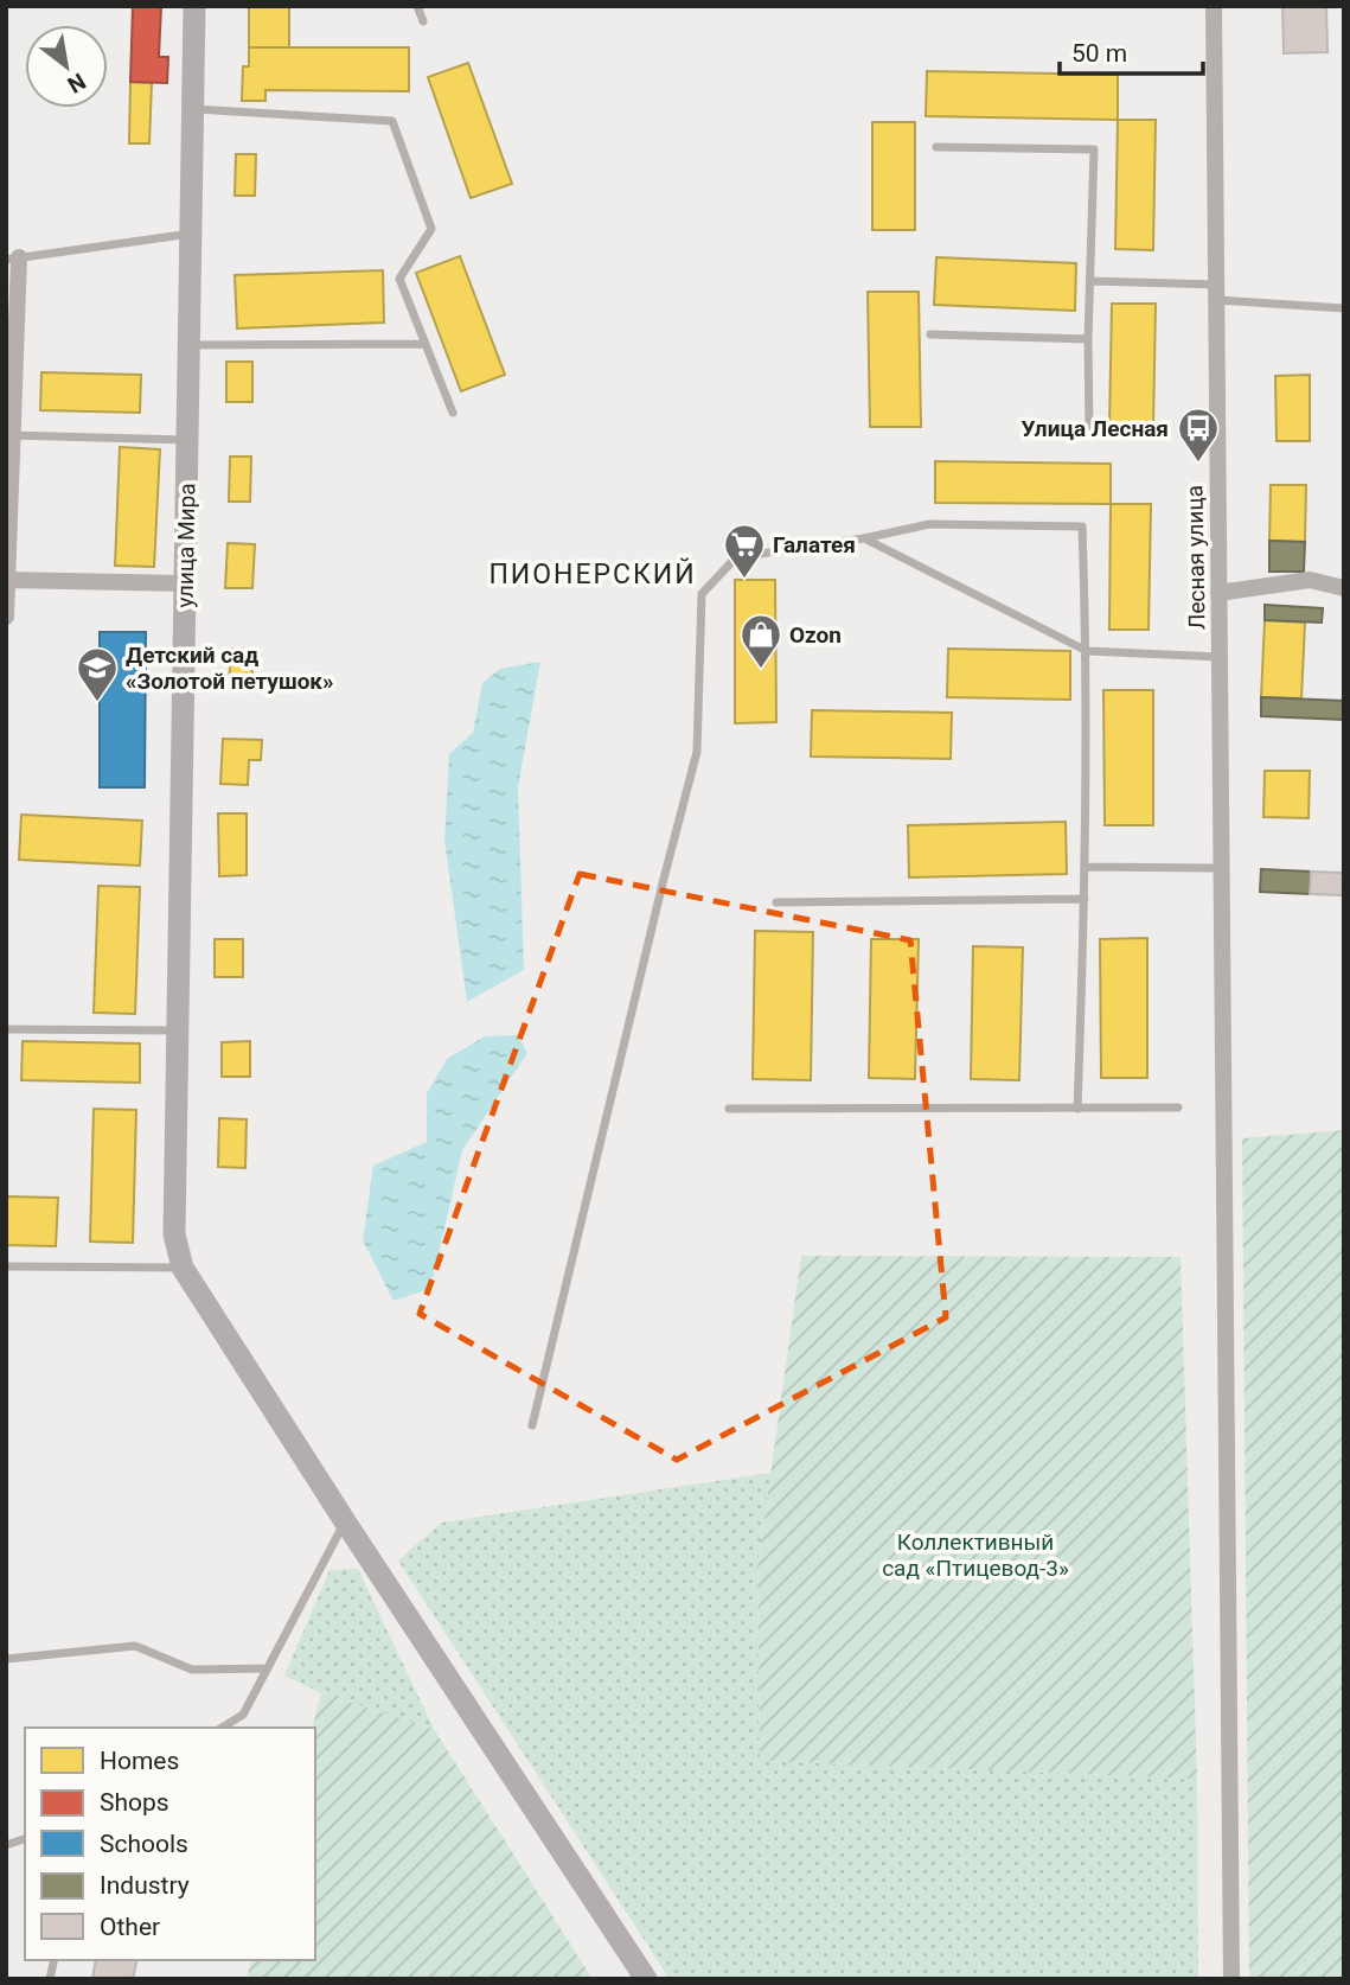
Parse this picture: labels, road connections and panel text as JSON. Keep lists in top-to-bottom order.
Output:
{
  "streets": {
    "street": ["улица Мира", "Лесная улица"]
  },
  "districts": ["ПИОНЕРСКИЙ"],
  "parks": ["Коллективный сад «Птицевод-3»"],
  "places": {
    "bus stop": ["Улица Лесная"],
    "supermarket": ["Галатея"],
    "shop": ["Ozon"],
    "school or university": ["Детский сад «Золотой петушок»"]
  },
  "legend": [
    "Homes",
    "Shops",
    "Schools",
    "Industry",
    "Other"
  ],
  "scale_bar": "50 m",
  "north": "bottom right"
}
